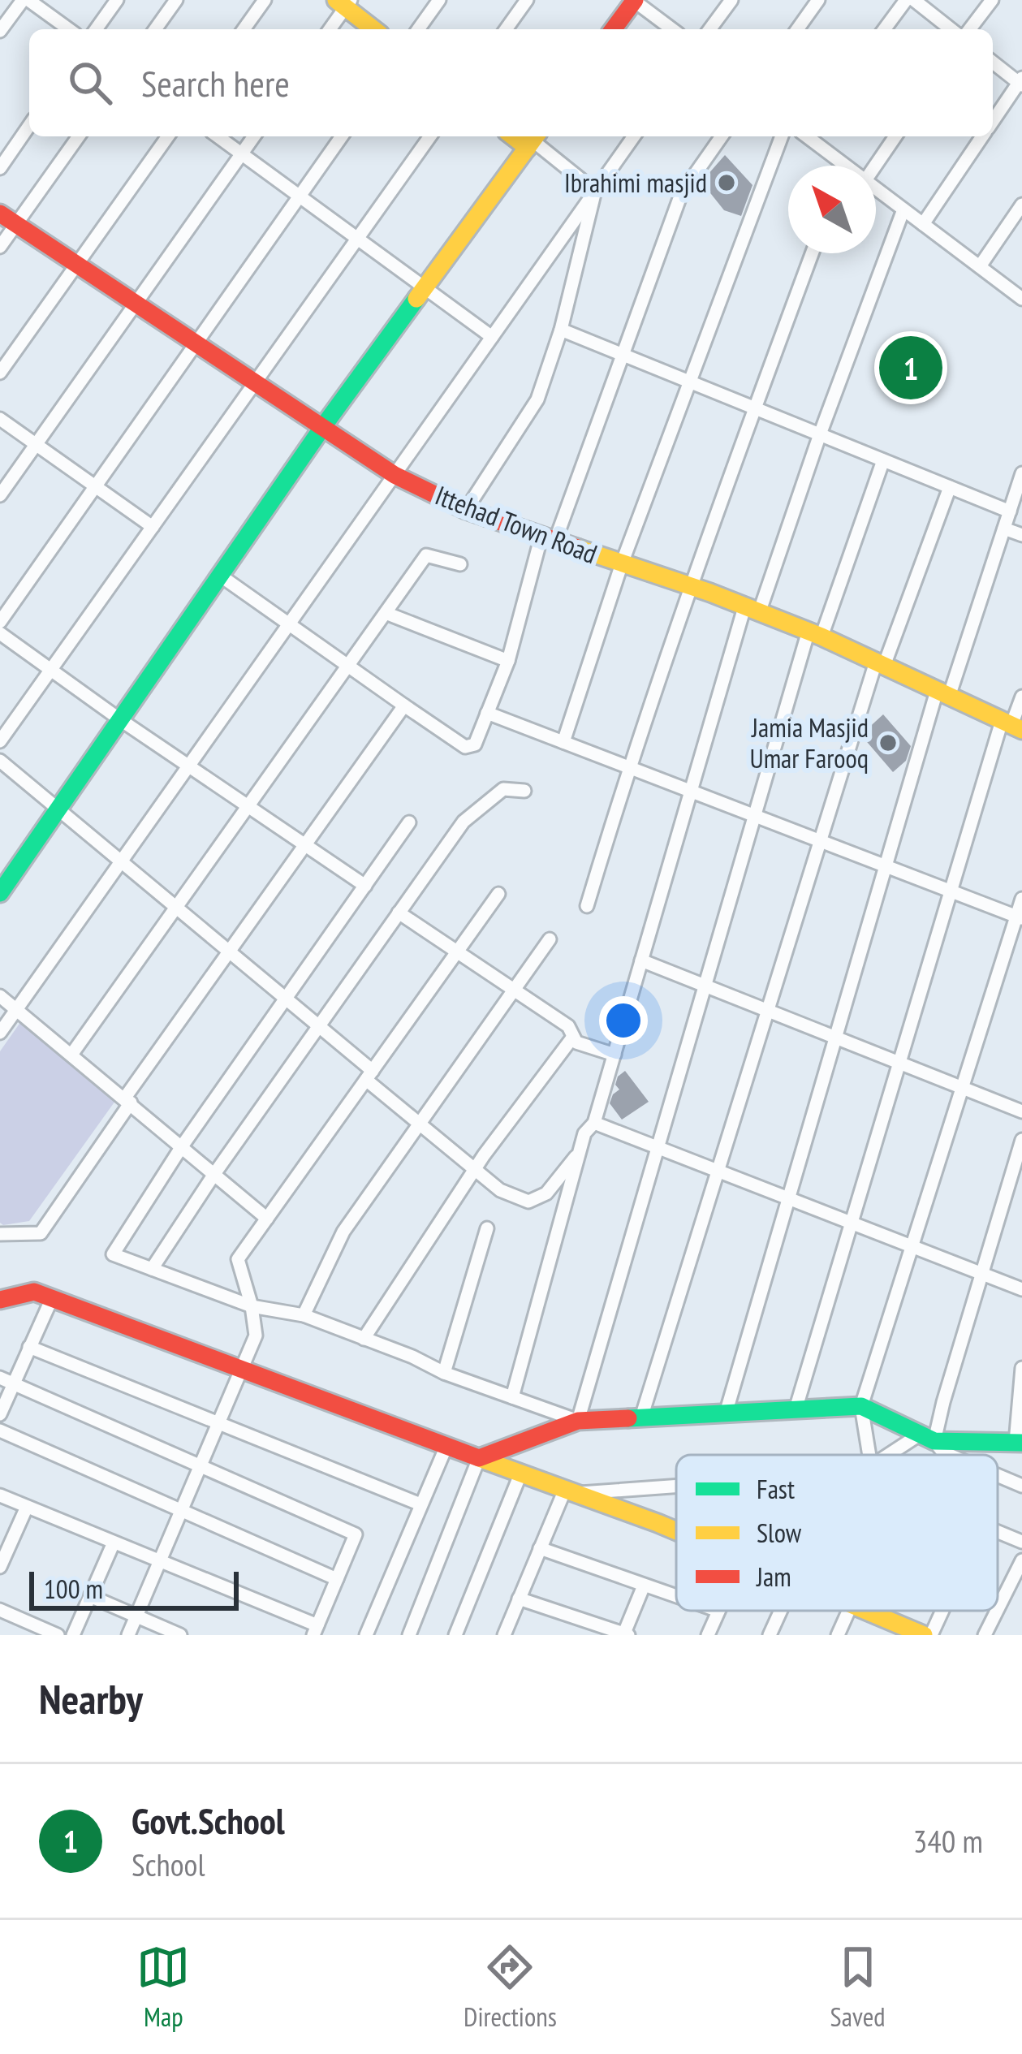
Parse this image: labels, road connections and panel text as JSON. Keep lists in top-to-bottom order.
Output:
{
  "streets": {
    "street": ["Ittehad Town Road"]
  },
  "places": ["Ibrahimi masjid", "Jamia Masjid Umar Farooq"],
  "legend": ["Fast", "Slow", "Jam"],
  "scale_bar": "100 m",
  "north": "top left",
  "page": {
    "search": "Search here",
    "pins": "1",
    "scale": "100 m",
    "heading": "Nearby",
    "list": [
      {
        "mark": "1",
        "name": "Govt.School",
        "note": "School",
        "value": "340 m"
      }
    ],
    "nav": ["Map", "Directions", "Saved"]
  }
}
